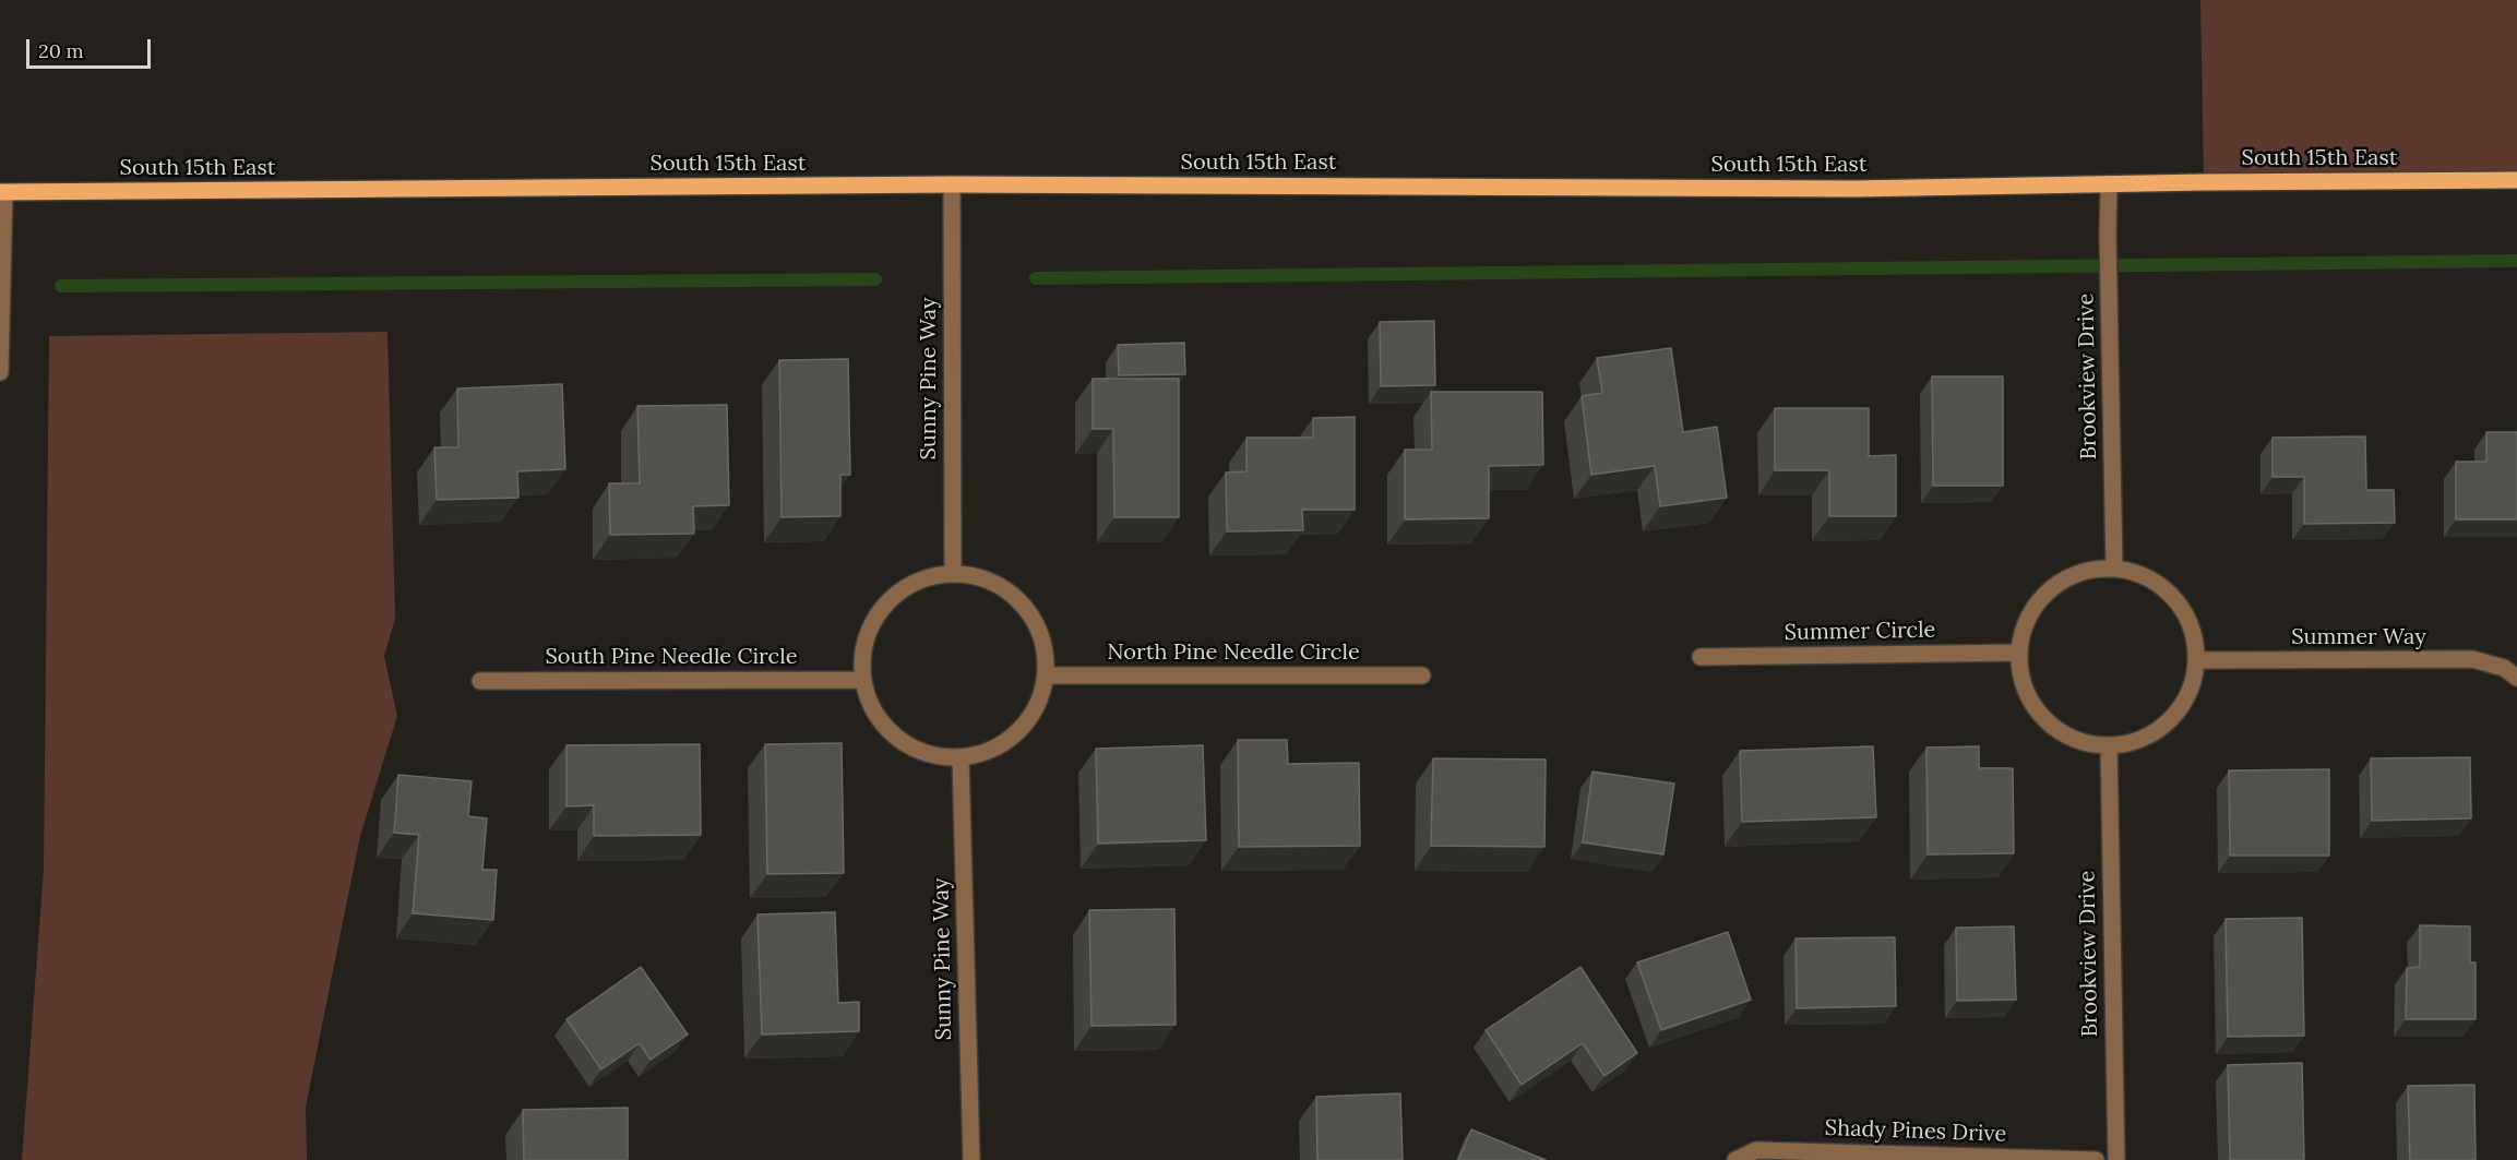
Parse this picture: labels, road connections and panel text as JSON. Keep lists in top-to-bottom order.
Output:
{
  "streets": {
    "main road": ["South 15th East"],
    "street": [
      "Brookview Drive",
      "Sunny Pine Way",
      "Summer Circle",
      "Summer Way",
      "North Pine Needle Circle",
      "South Pine Needle Circle",
      "Shady Pines Drive"
    ]
  },
  "crossings": [
    ["South 15th East", "Brookview Drive"],
    ["South 15th East", "Sunny Pine Way"],
    ["Brookview Drive", "Summer Circle"],
    ["Brookview Drive", "Summer Way"],
    ["Sunny Pine Way", "North Pine Needle Circle"],
    ["Sunny Pine Way", "South Pine Needle Circle"],
    ["Summer Circle", "Summer Way"],
    ["North Pine Needle Circle", "South Pine Needle Circle"]
  ],
  "scale_bar": "20 m"
}
